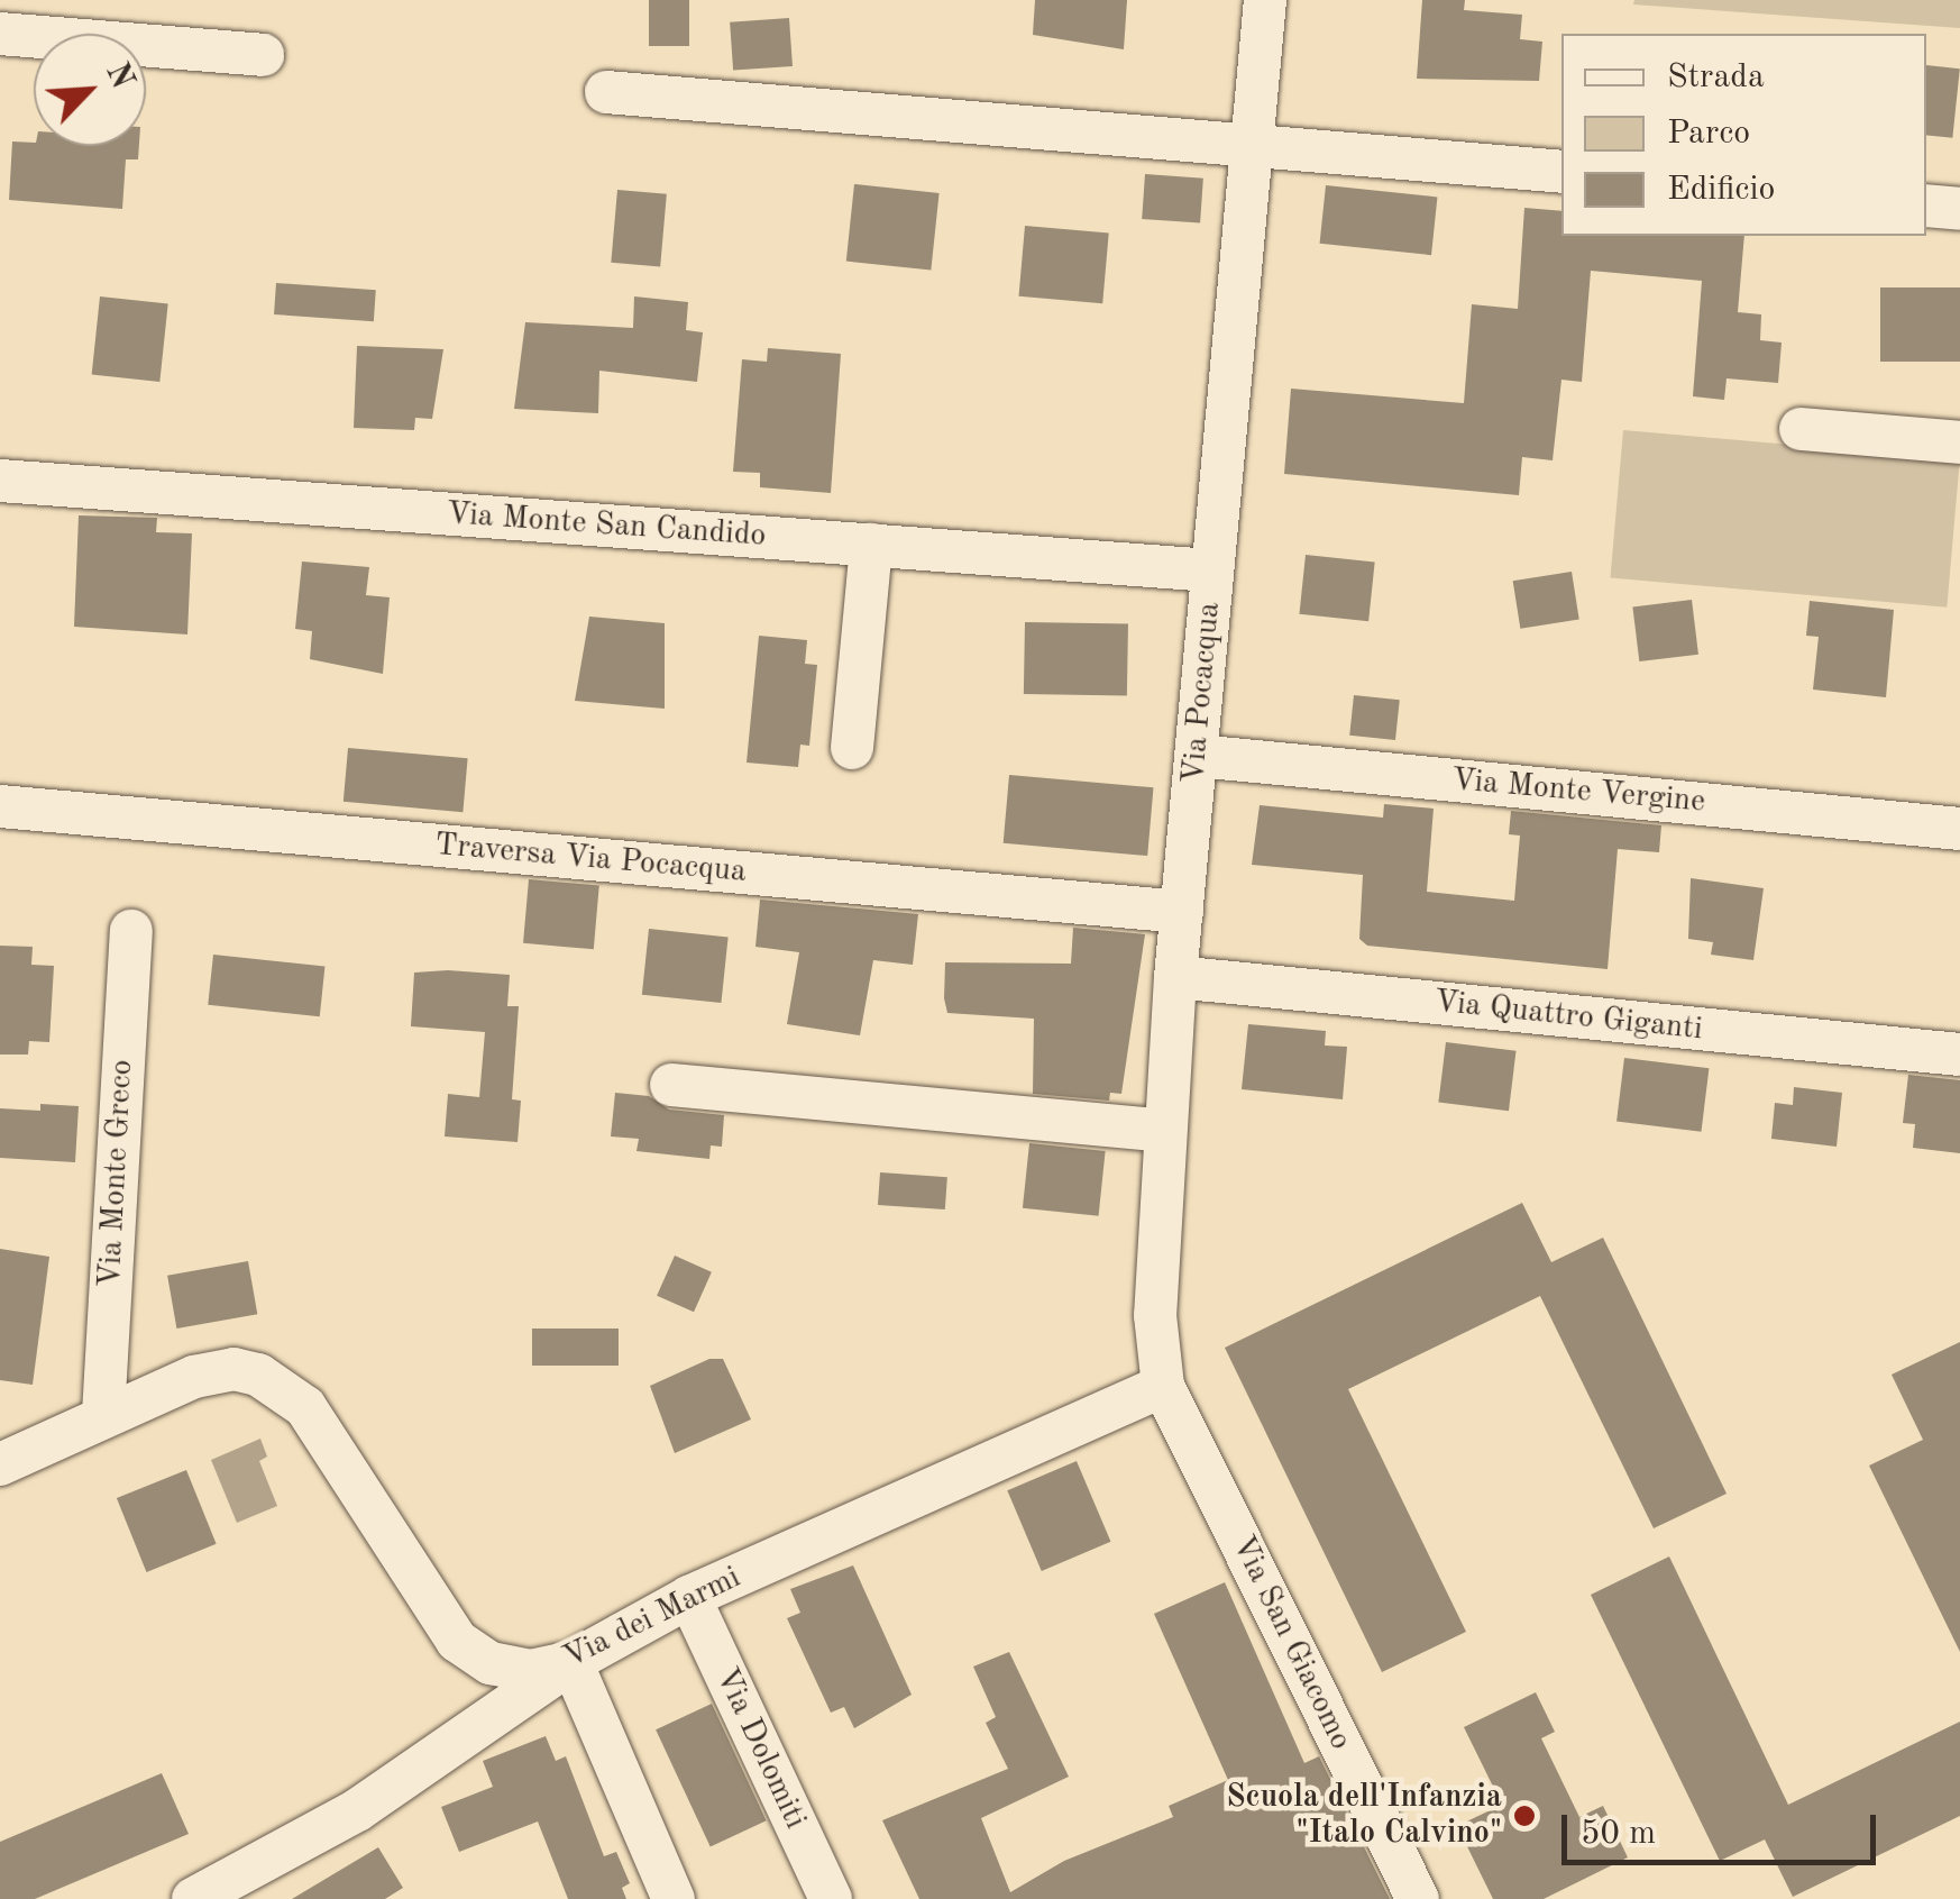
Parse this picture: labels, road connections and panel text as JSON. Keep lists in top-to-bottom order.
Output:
{
  "streets": {
    "street": [
      "Via Monte San Candido",
      "Via Pocacqua",
      "Via Monte Vergine",
      "Traversa Via Pocacqua",
      "Via Quattro Giganti",
      "Via Monte Greco",
      "Via dei Marmi",
      "Via San Giacomo",
      "Via Dolomiti"
    ]
  },
  "crossings": [
    ["Via Monte San Candido", "Via Pocacqua"],
    ["Via Pocacqua", "Via Monte Vergine"],
    ["Via Pocacqua", "Traversa Via Pocacqua"],
    ["Via Pocacqua", "Via Quattro Giganti"],
    ["Via Pocacqua", "Via dei Marmi"],
    ["Via Pocacqua", "Via San Giacomo"],
    ["Via Monte Greco", "Via dei Marmi"],
    ["Via dei Marmi", "Via San Giacomo"],
    ["Via dei Marmi", "Via Dolomiti"]
  ],
  "places": ["Scuola dell'Infanzia \"Italo Calvino\""],
  "legend": ["Strada", "Parco", "Edificio"],
  "scale_bar": "50 m",
  "north": "top right"
}
